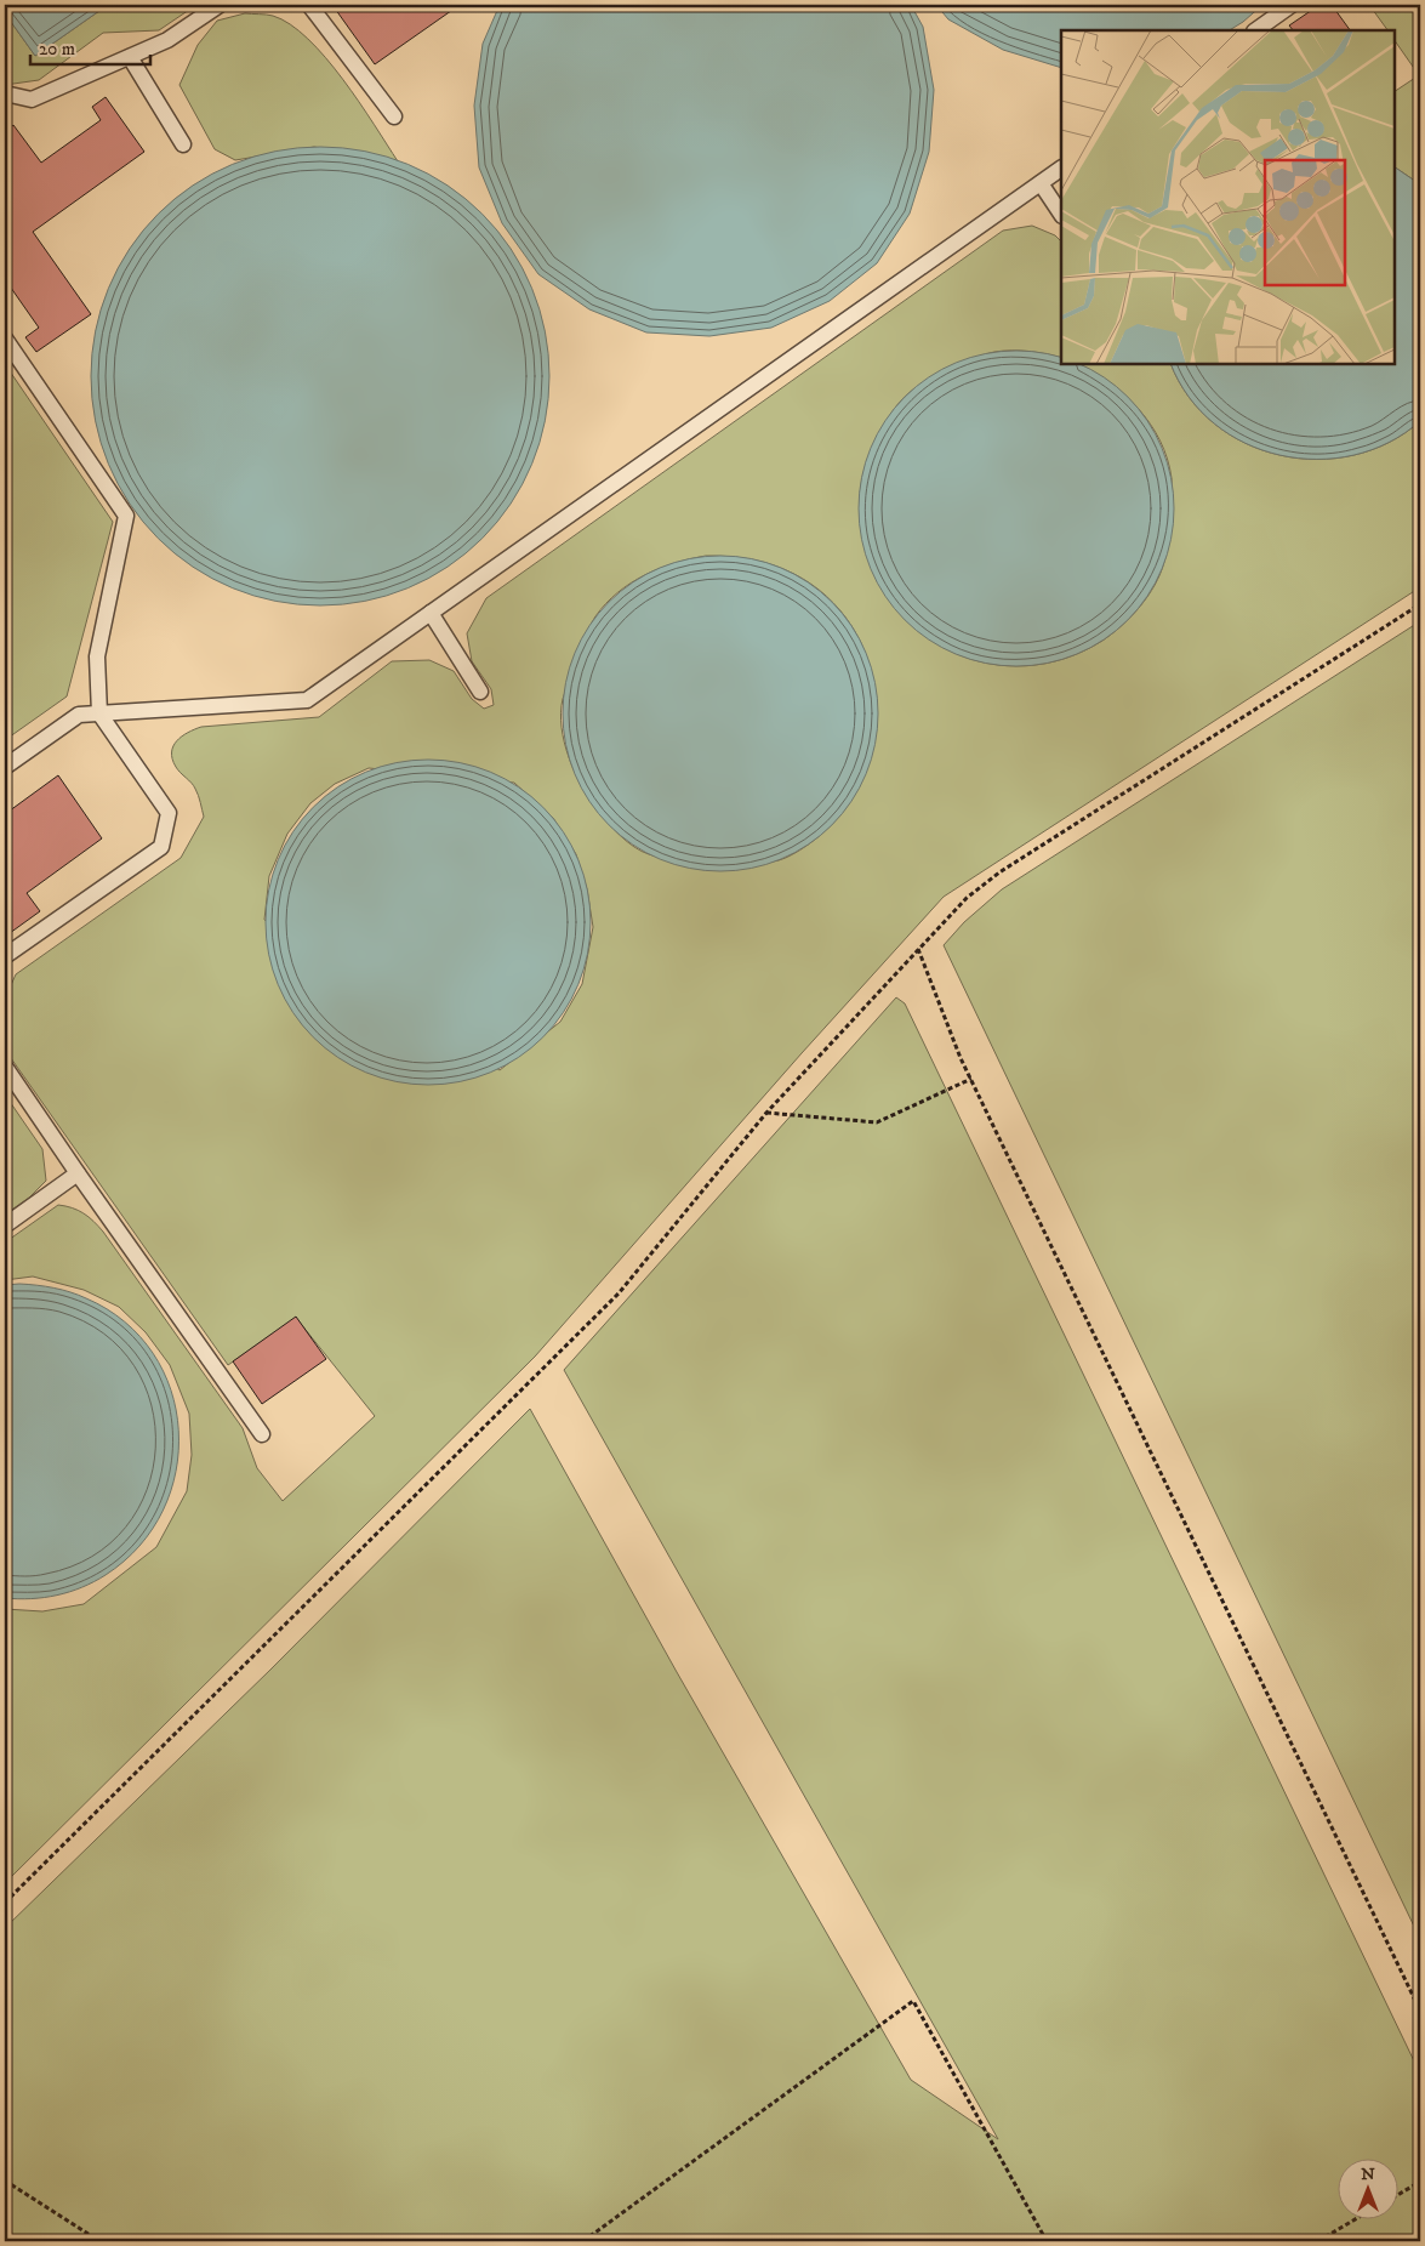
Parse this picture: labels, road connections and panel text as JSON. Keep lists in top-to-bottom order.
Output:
{
  "scale_bar": "20 m",
  "north": "top"
}
